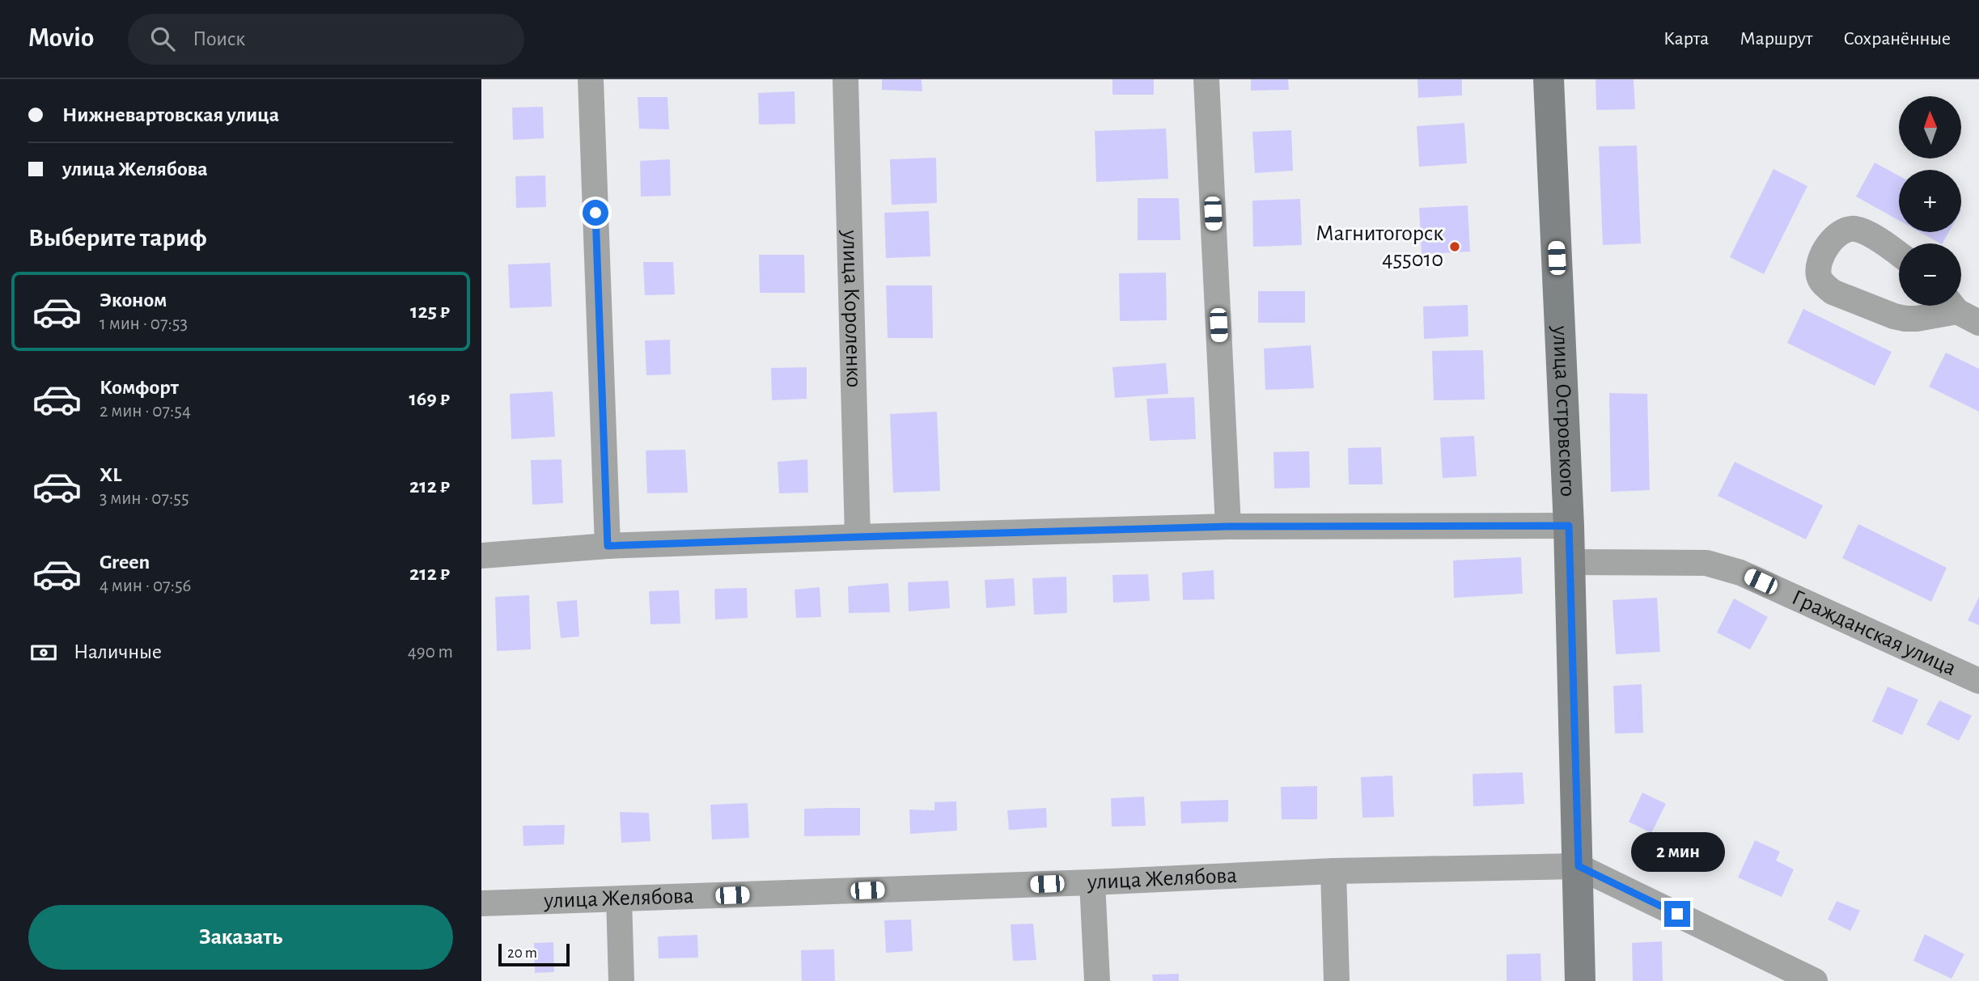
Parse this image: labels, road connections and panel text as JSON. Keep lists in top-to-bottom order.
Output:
{
  "streets": {
    "street": [
      "улица Короленко",
      "улица Островского",
      "Гражданская улица",
      "улица Желябова"
    ]
  },
  "crossings": [
    ["улица Островского", "Гражданская улица"],
    ["улица Островского", "улица Желябова"]
  ],
  "places": ["Магнитогорск 455010"],
  "scale_bar": "20 m",
  "north": "top",
  "page": {
    "header": "Movio",
    "search": "Поиск",
    "nav": ["Карта", "Маршрут", "Сохранённые"],
    "banner": ["Нижневартовская улица", "улица Желябова"],
    "map_buttons": ["+", "−"],
    "heading": "Выберите тариф",
    "list": [
      {
        "name": "Эконом",
        "note": "1 мин · 07:53",
        "value": "125 ₽"
      },
      {
        "name": "Комфорт",
        "note": "2 мин · 07:54",
        "value": "169 ₽"
      },
      {
        "name": "XL",
        "note": "3 мин · 07:55",
        "value": "212 ₽"
      },
      {
        "name": "Green",
        "note": "4 мин · 07:56",
        "value": "212 ₽"
      }
    ],
    "pay": ["Наличные", "490 m"],
    "bubble": "2 мин",
    "buttons": "Заказать",
    "scale": "20 m"
  }
}
